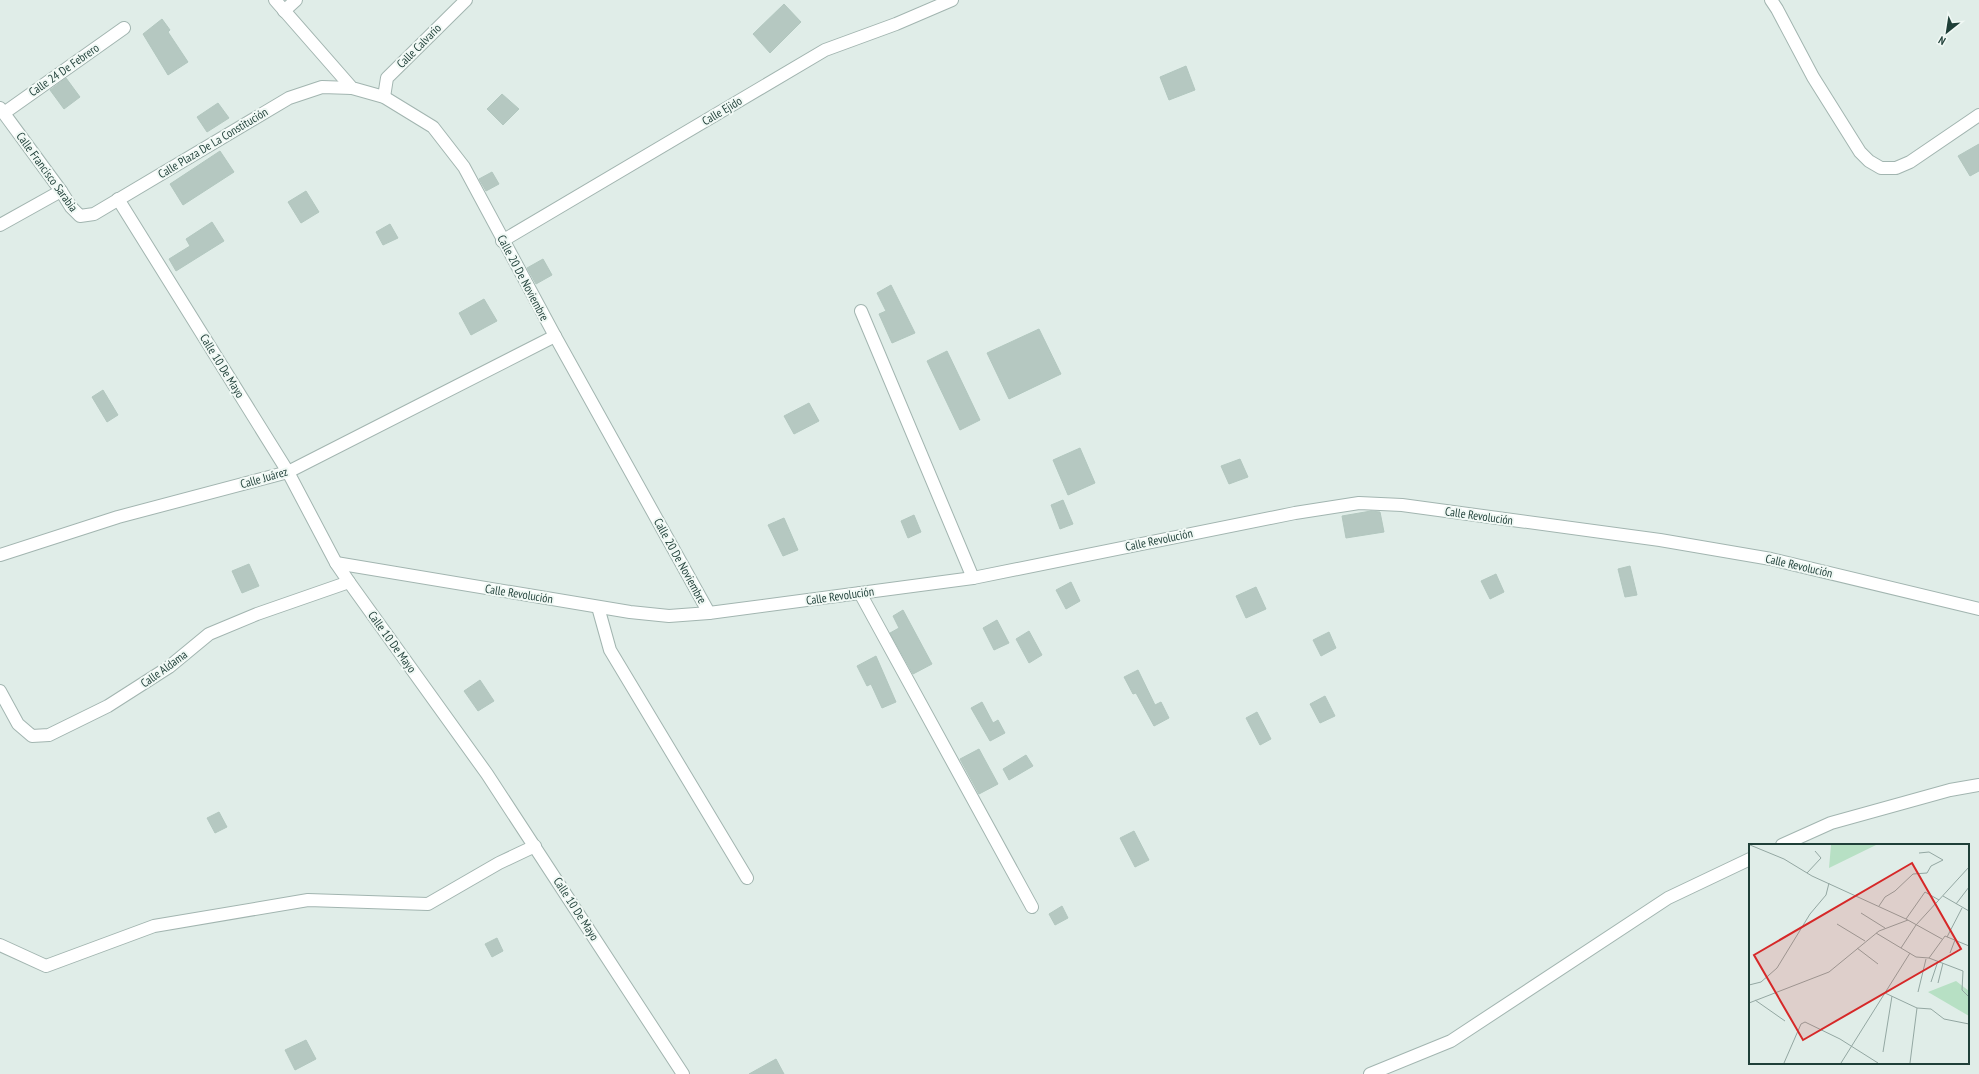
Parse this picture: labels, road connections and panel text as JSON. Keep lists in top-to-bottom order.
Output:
{
  "streets": {
    "street": [
      "Calle Calvario",
      "Calle 24 De Febrero",
      "Calle Ejido",
      "Calle Plaza De La Constitución",
      "Calle Francisco Sarabia",
      "Calle 20 De Noviembre",
      "Calle 10 De Mayo",
      "Calle Juárez",
      "Calle Revolución",
      "Calle Aldama"
    ]
  },
  "crossings": [
    ["Calle Calvario", "Calle 20 De Noviembre"],
    ["Calle 24 De Febrero", "Calle Francisco Sarabia"],
    ["Calle Ejido", "Calle 20 De Noviembre"],
    ["Calle Plaza De La Constitución", "Calle Francisco Sarabia"],
    ["Calle Plaza De La Constitución", "Calle 20 De Noviembre"],
    ["Calle Plaza De La Constitución", "Calle 10 De Mayo"],
    ["Calle 20 De Noviembre", "Calle Juárez"],
    ["Calle 20 De Noviembre", "Calle Revolución"],
    ["Calle 10 De Mayo", "Calle Juárez"],
    ["Calle 10 De Mayo", "Calle Revolución"],
    ["Calle 10 De Mayo", "Calle Aldama"]
  ],
  "north": "bottom left"
}
